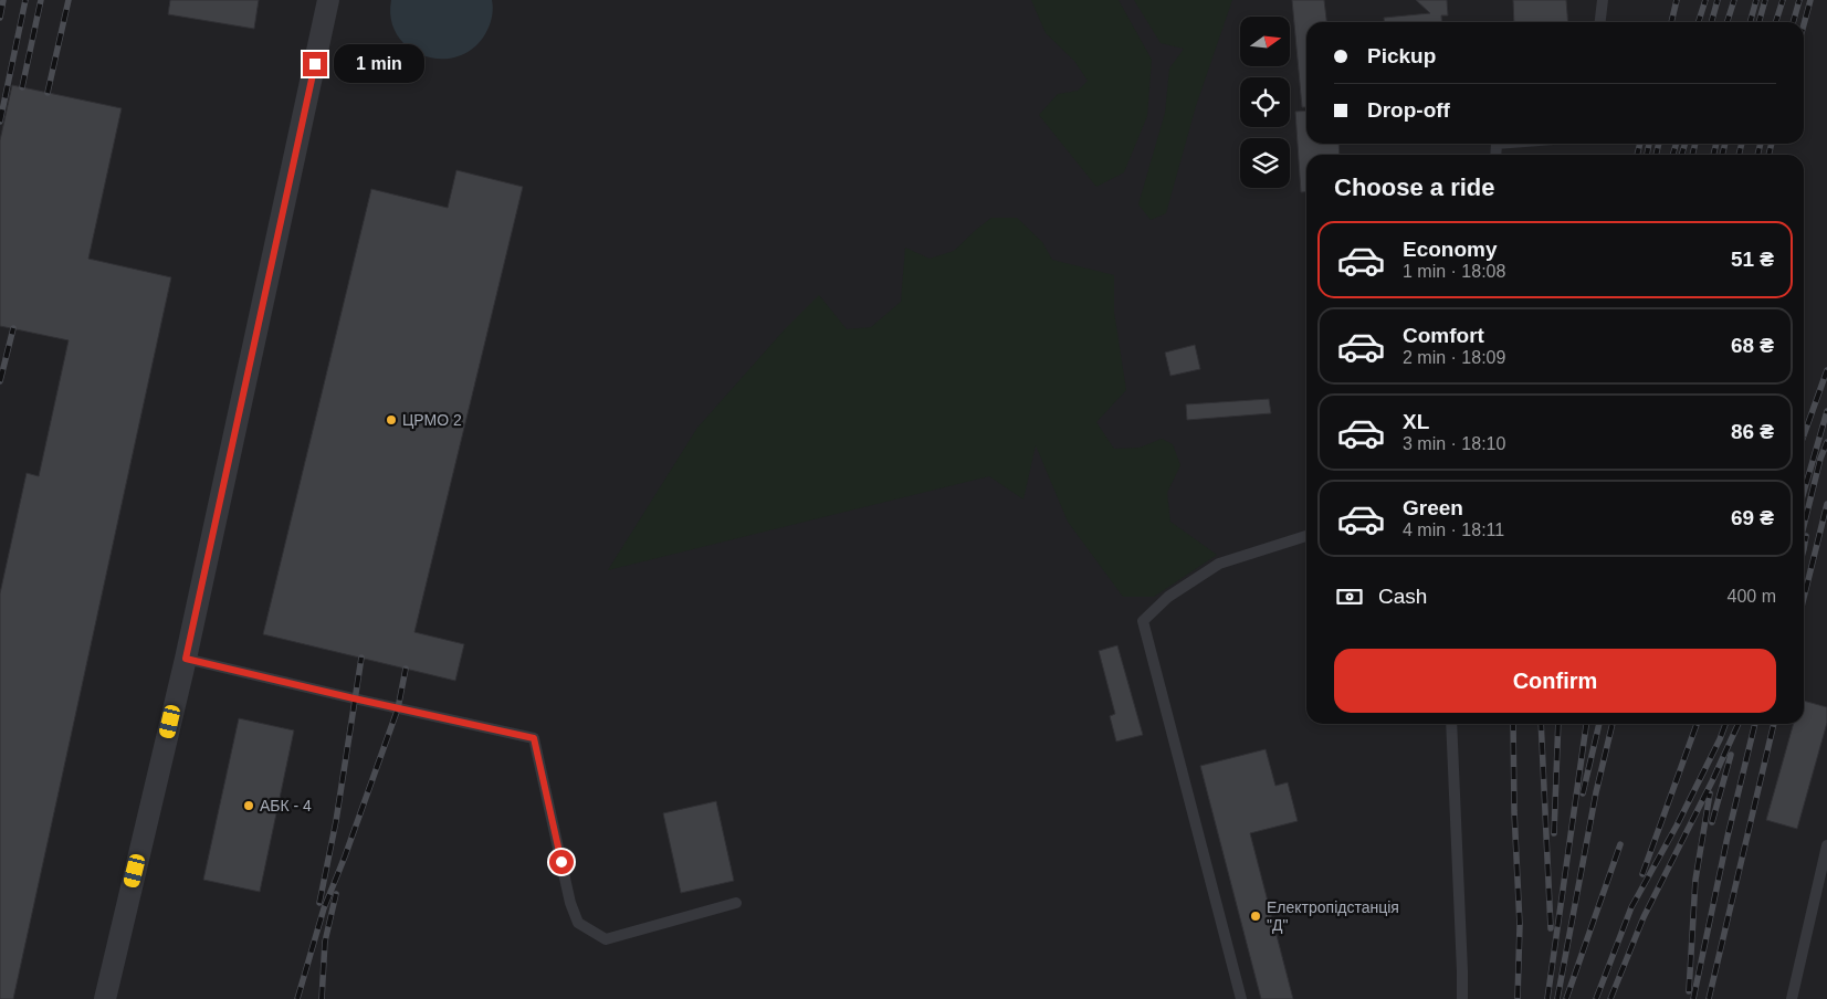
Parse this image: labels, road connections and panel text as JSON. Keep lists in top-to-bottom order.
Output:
{
  "places": ["ЦРМО 2", "АБК - 4", "Електропідстанція \"Д\""],
  "north": "right",
  "page": {
    "banner": ["Pickup", "Drop-off"],
    "bubble": "1 min",
    "heading": "Choose a ride",
    "list": [
      {
        "name": "Economy",
        "note": "1 min · 18:08",
        "value": "51 ₴"
      },
      {
        "name": "Comfort",
        "note": "2 min · 18:09",
        "value": "68 ₴"
      },
      {
        "name": "XL",
        "note": "3 min · 18:10",
        "value": "86 ₴"
      },
      {
        "name": "Green",
        "note": "4 min · 18:11",
        "value": "69 ₴"
      }
    ],
    "pay": ["Cash", "400 m"],
    "buttons": "Confirm"
  }
}
